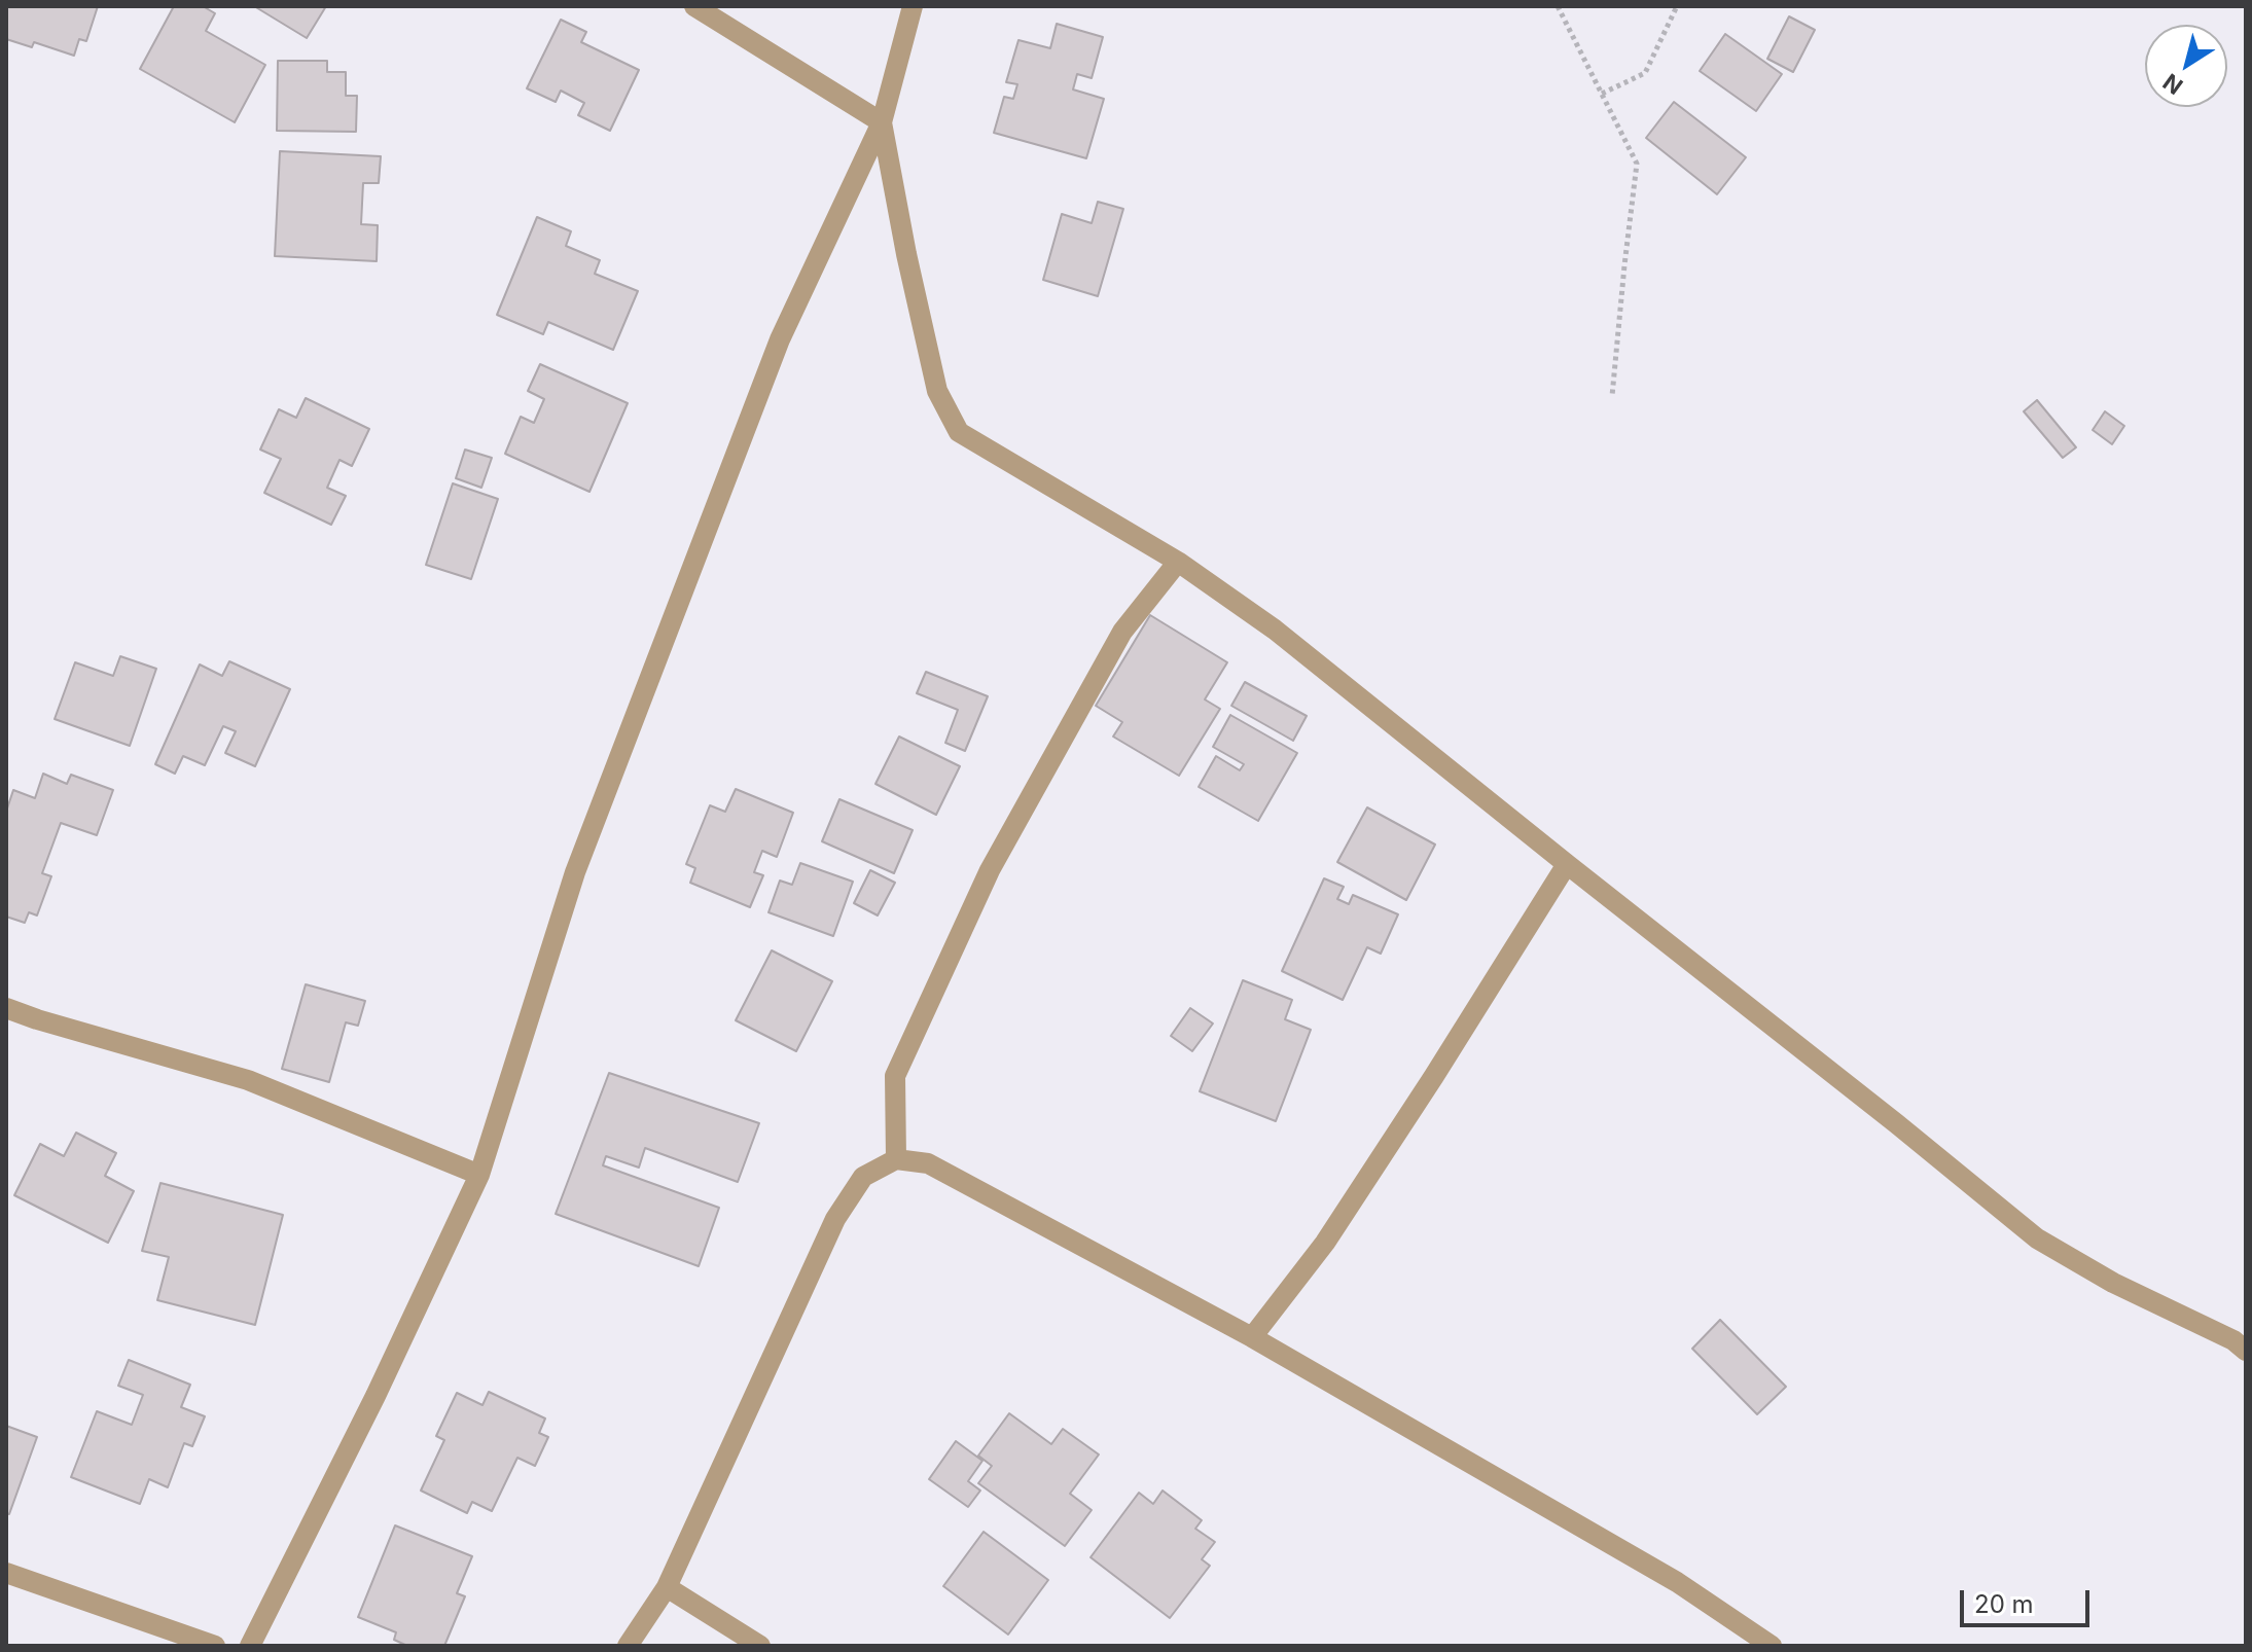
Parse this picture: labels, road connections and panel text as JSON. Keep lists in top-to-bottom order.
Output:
{
  "scale_bar": "20 m",
  "north": "bottom left"
}
